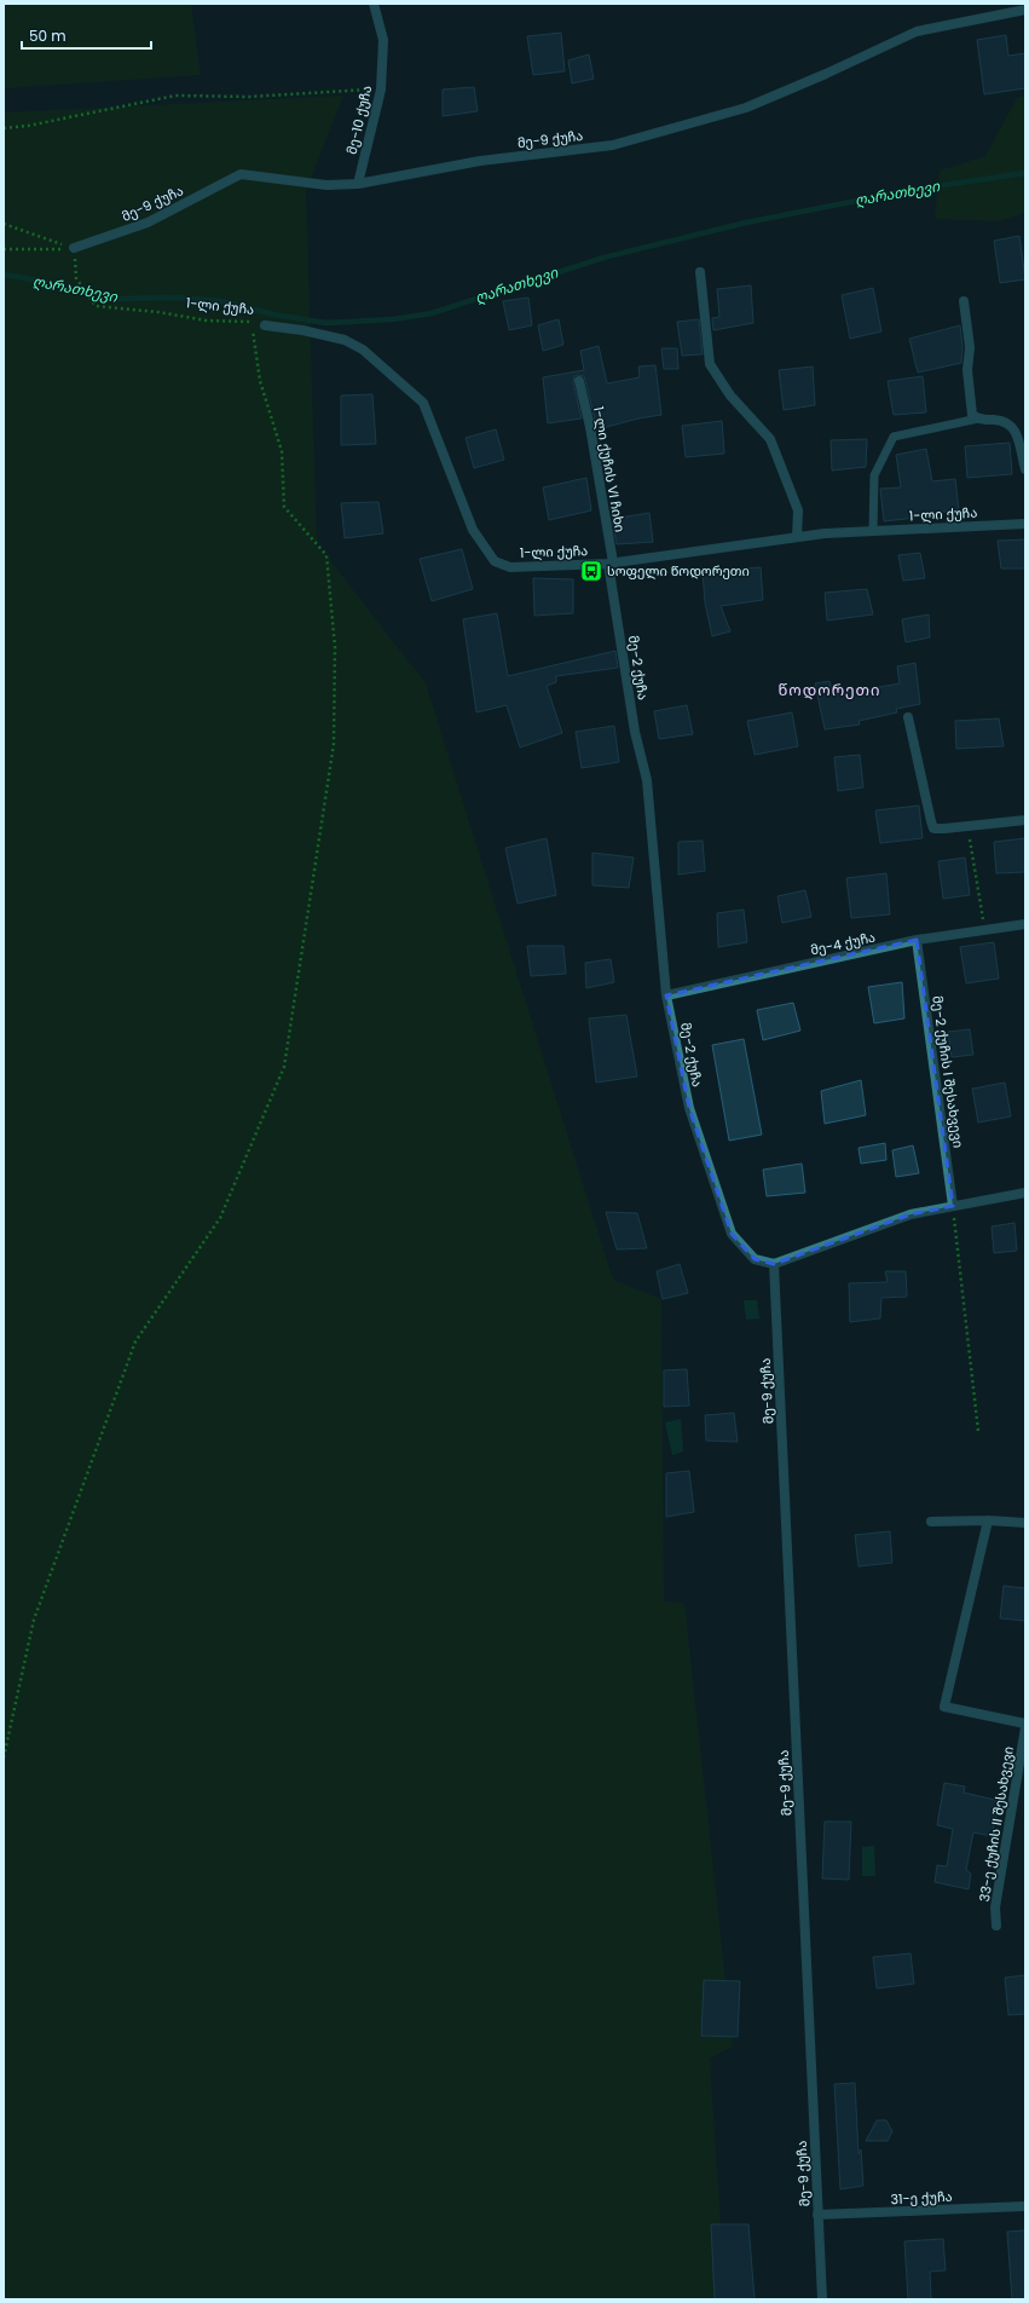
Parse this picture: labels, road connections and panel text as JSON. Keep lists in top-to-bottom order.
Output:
{
  "streets": {
    "street": [
      "მე-10 ქუჩა",
      "მე-9 ქუჩა",
      "1-ლი ქუჩა",
      "1-ლი ქუჩის VI ჩიხი",
      "მე-2 ქუჩა",
      "მე-4 ქუჩა",
      "მე-2 ქუჩის I შესახვევი",
      "33-ე ქუჩის II შესახვევი",
      "31-ე ქუჩა"
    ]
  },
  "crossings": [
    ["მე-10 ქუჩა", "მე-9 ქუჩა"],
    ["მე-9 ქუჩა", "1-ლი ქუჩა"],
    ["მე-9 ქუჩა", "მე-2 ქუჩა"],
    ["მე-9 ქუჩა", "31-ე ქუჩა"],
    ["1-ლი ქუჩა", "1-ლი ქუჩის VI ჩიხი"],
    ["1-ლი ქუჩა", "მე-2 ქუჩა"],
    ["1-ლი ქუჩის VI ჩიხი", "მე-2 ქუჩა"],
    ["მე-2 ქუჩა", "მე-4 ქუჩა"],
    ["მე-4 ქუჩა", "მე-2 ქუჩის I შესახვევი"]
  ],
  "districts": ["წოდორეთი"],
  "water": ["ღარათხევი"],
  "places": {
    "bus stop": ["სოფელი წოდორეთი"]
  },
  "scale_bar": "50 m"
}
